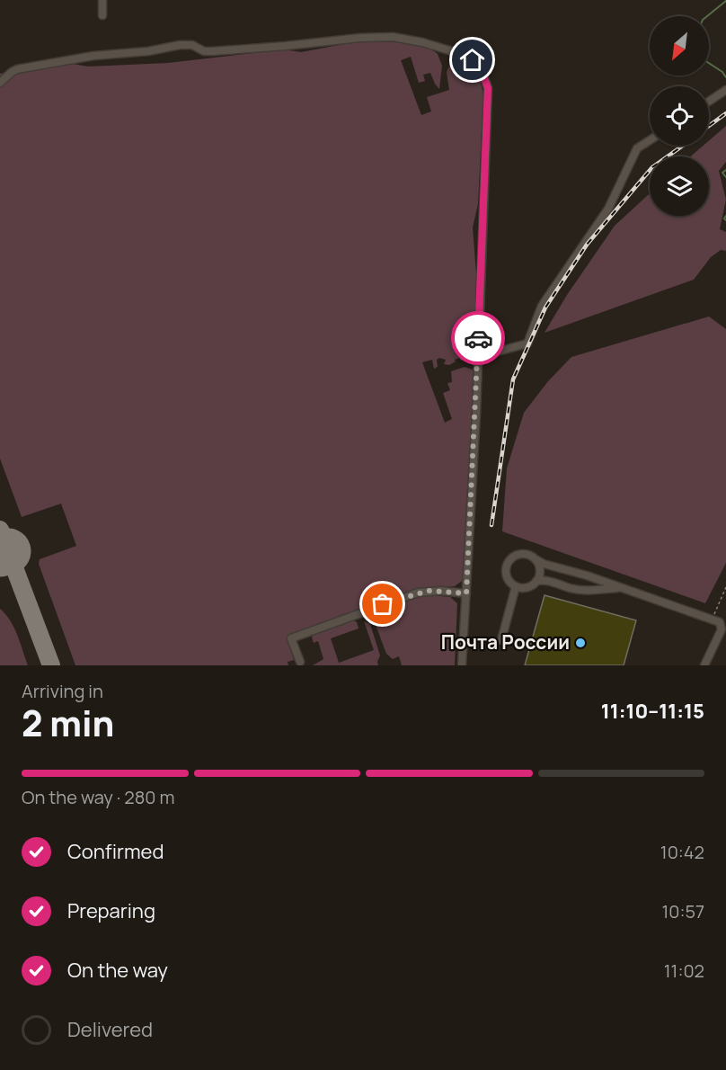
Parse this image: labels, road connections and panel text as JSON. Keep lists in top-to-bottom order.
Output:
{
  "places": ["Почта России"],
  "north": "bottom left",
  "page": {
    "heading": ["2 min", "Arriving in", "11:10–11:15"],
    "bar": "On the way · 280 m",
    "list": [
      ["Confirmed", "10:42"],
      ["Preparing", "10:57"],
      ["On the way", "11:02"],
      "Delivered"
    ]
  }
}
